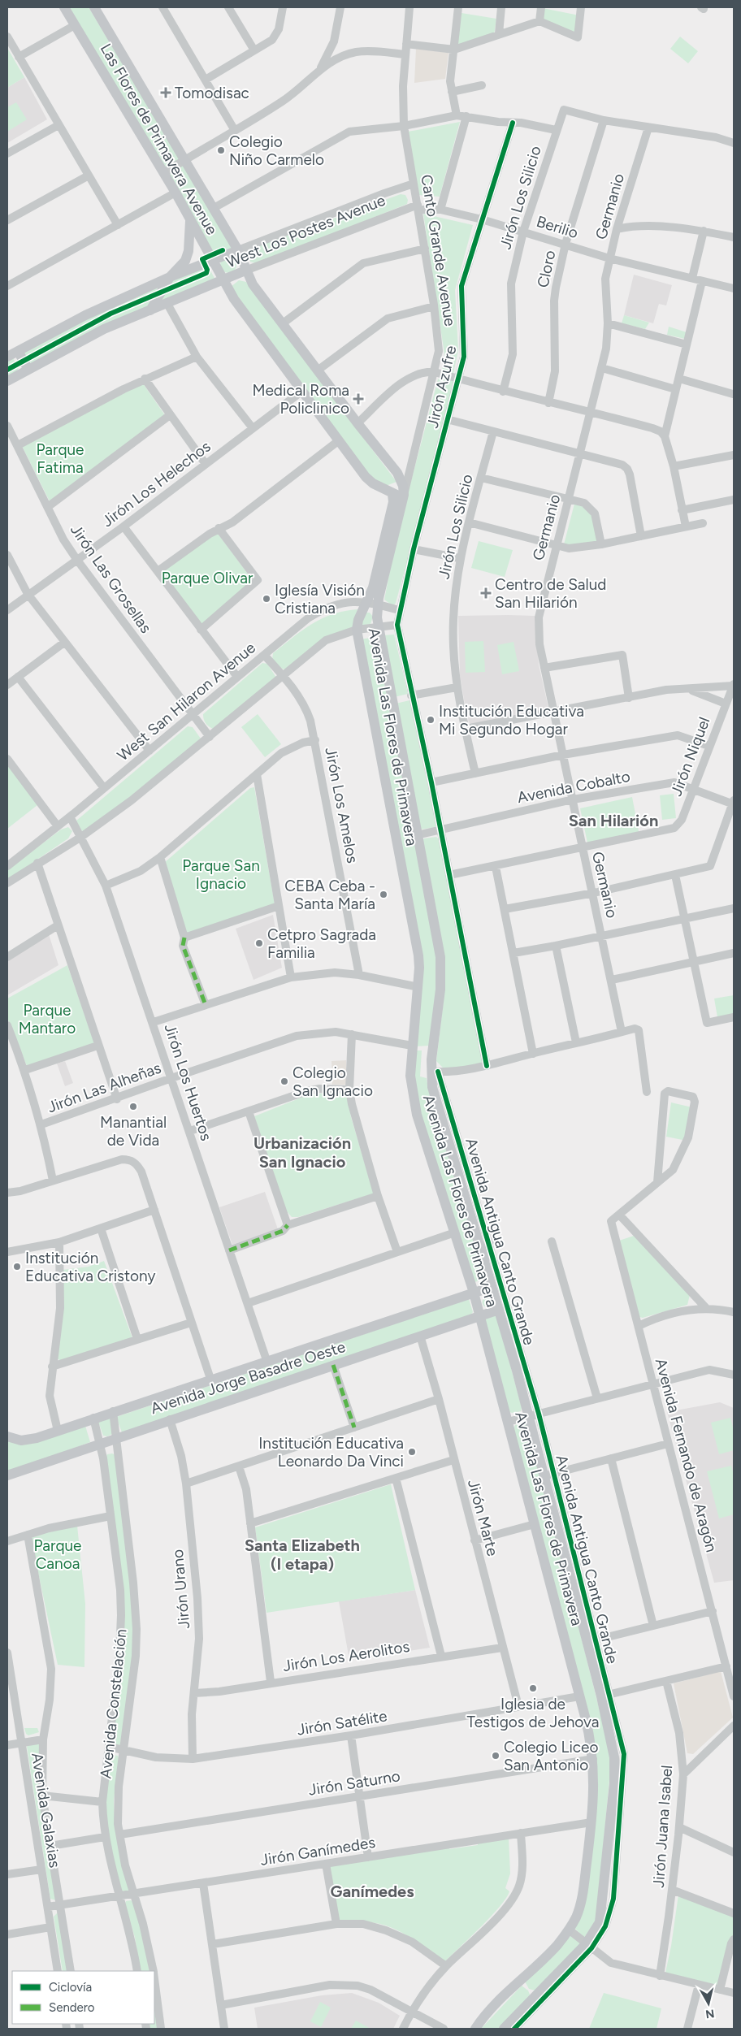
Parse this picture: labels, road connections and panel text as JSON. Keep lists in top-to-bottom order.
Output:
{
  "streets": {
    "main road": [
      "Las Flores de Primavera Avenue",
      "West Los Postes Avenue",
      "Avenida Las Flores de Primavera",
      "Avenida Jorge Basadre Oeste"
    ],
    "street": [
      "Jirón Los Silicio",
      "Germanio",
      "Berilio",
      "Canto Grande Avenue",
      "Cloro",
      "Jirón Azufre",
      "Jirón Los Helechos",
      "Jirón Las Grosellas",
      "West San Hilaron Avenue",
      "Jirón Niquel",
      "Avenida Cobalto",
      "Jirón Los Amelos",
      "Jirón Los Huertos",
      "Jirón Las Alheñas",
      "Avenida Antigua Canto Grande",
      "Avenida Fernando de Aragón",
      "Jirón Marte",
      "Jirón Urano",
      "Jirón Los Aerolitos",
      "Avenida Constelación",
      "Jirón Satélite",
      "Jirón Saturno",
      "Avenida Galaxias",
      "Jirón Juana Isabel",
      "Jirón Ganímedes"
    ]
  },
  "crossings": [
    ["Las Flores de Primavera Avenue", "West Los Postes Avenue"],
    ["Las Flores de Primavera Avenue", "Canto Grande Avenue"],
    ["Las Flores de Primavera Avenue", "Jirón Los Helechos"],
    ["Las Flores de Primavera Avenue", "Avenida Las Flores de Primavera"],
    ["Jirón Los Silicio", "Berilio"],
    ["Jirón Los Silicio", "Cloro"],
    ["Germanio", "Berilio"],
    ["Germanio", "Jirón Niquel"],
    ["Germanio", "Avenida Cobalto"],
    ["Berilio", "West Los Postes Avenue"],
    ["Berilio", "Canto Grande Avenue"],
    ["Berilio", "Cloro"],
    ["Berilio", "Jirón Azufre"],
    ["West Los Postes Avenue", "Canto Grande Avenue"],
    ["Canto Grande Avenue", "Avenida Las Flores de Primavera"],
    ["Jirón Azufre", "West San Hilaron Avenue"],
    ["Jirón Azufre", "Jirón Niquel"],
    ["Jirón Azufre", "Avenida Cobalto"],
    ["Jirón Los Helechos", "Jirón Las Grosellas"],
    ["Jirón Las Grosellas", "West San Hilaron Avenue"],
    ["West San Hilaron Avenue", "Avenida Las Flores de Primavera"],
    ["West San Hilaron Avenue", "Jirón Los Amelos"],
    ["West San Hilaron Avenue", "Jirón Los Huertos"],
    ["Avenida Las Flores de Primavera", "Avenida Cobalto"],
    ["Avenida Las Flores de Primavera", "Jirón Las Alheñas"],
    ["Avenida Las Flores de Primavera", "Avenida Antigua Canto Grande"],
    ["Avenida Las Flores de Primavera", "Avenida Jorge Basadre Oeste"],
    ["Avenida Las Flores de Primavera", "Jirón Satélite"],
    ["Avenida Las Flores de Primavera", "Jirón Saturno"],
    ["Avenida Las Flores de Primavera", "Jirón Ganímedes"],
    ["Jirón Niquel", "Avenida Cobalto"],
    ["Jirón Los Huertos", "Jirón Las Alheñas"],
    ["Jirón Los Huertos", "Avenida Jorge Basadre Oeste"],
    ["Avenida Jorge Basadre Oeste", "Jirón Marte"],
    ["Avenida Jorge Basadre Oeste", "Jirón Urano"],
    ["Avenida Jorge Basadre Oeste", "Avenida Constelación"],
    ["Jirón Marte", "Jirón Los Aerolitos"],
    ["Jirón Marte", "Jirón Satélite"],
    ["Jirón Urano", "Jirón Los Aerolitos"],
    ["Jirón Urano", "Jirón Satélite"],
    ["Avenida Constelación", "Jirón Satélite"],
    ["Avenida Constelación", "Jirón Saturno"],
    ["Avenida Constelación", "Jirón Ganímedes"],
    ["Avenida Galaxias", "Jirón Ganímedes"]
  ],
  "districts": [
    "San Hilarión",
    "Urbanización San Ignacio",
    "Santa Elizabeth (I etapa)",
    "Ganímedes"
  ],
  "parks": [
    "Parque Fatima",
    "Parque Olivar",
    "Parque San Ignacio",
    "Parque Mantaro",
    "Parque Canoa"
  ],
  "places": {
    "health": ["Tomodisac", "Medical Roma Policlinico", "Centro de Salud San Hilarión"],
    "other": [
      "Colegio Niño Carmelo",
      "Iglesía Visión Cristiana",
      "Institución Educativa Mi Segundo Hogar",
      "CEBA Ceba - Santa María",
      "Cetpro Sagrada Familia",
      "Colegio San Ignacio",
      "Manantial de Vida",
      "Institución Educativa Cristony",
      "Institución Educativa Leonardo Da Vinci",
      "Iglesia de Testigos de Jehova",
      "Colegio Liceo San Antonio"
    ]
  },
  "legend": ["Ciclovía", "Sendero"],
  "north": "bottom"
}
